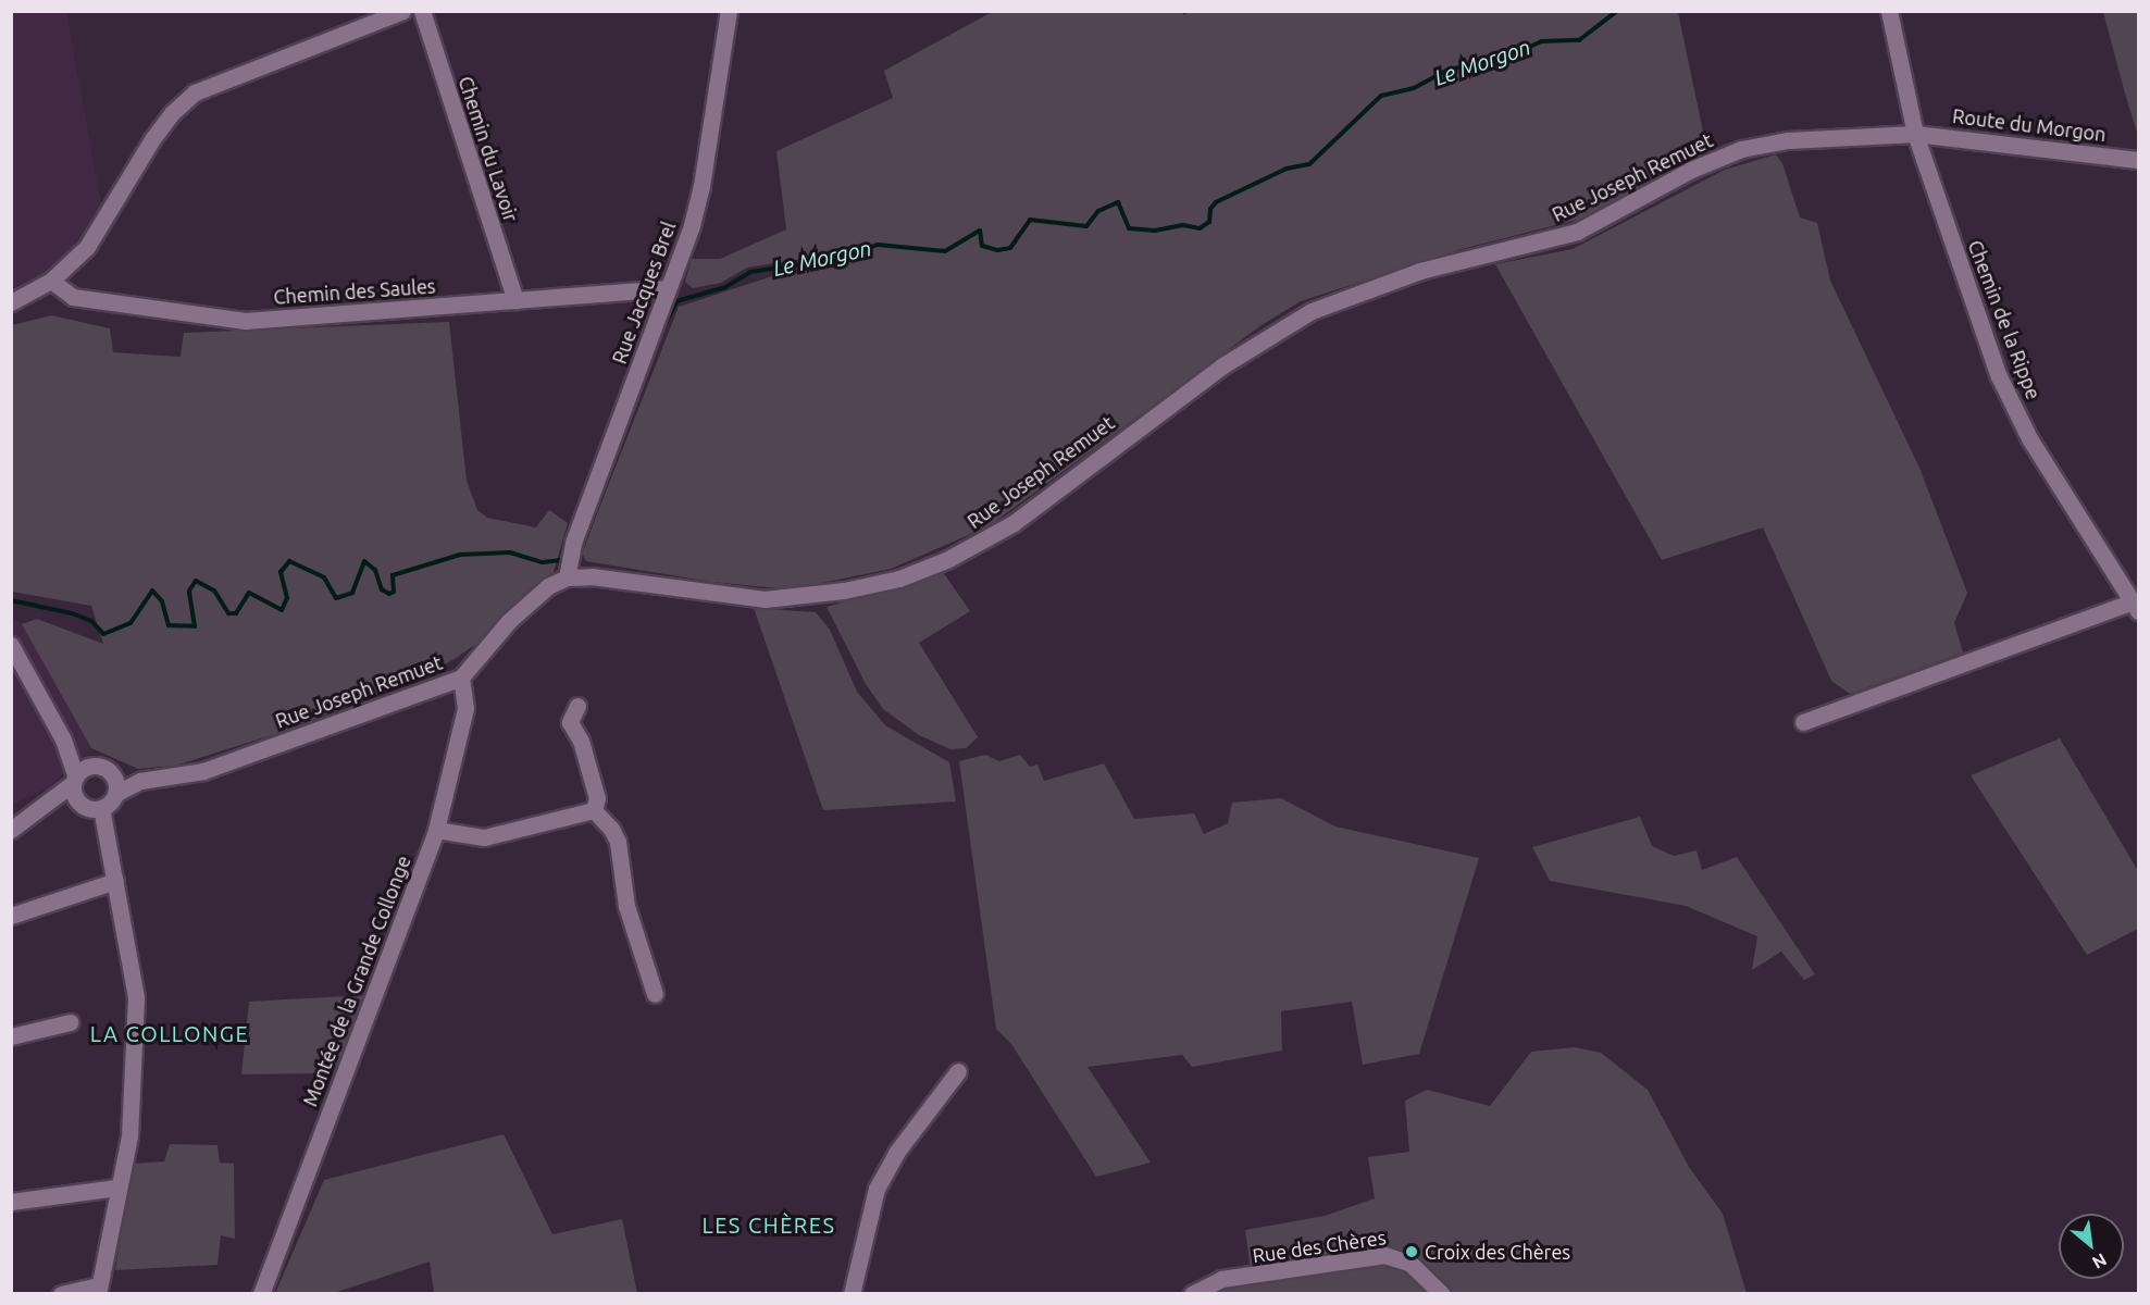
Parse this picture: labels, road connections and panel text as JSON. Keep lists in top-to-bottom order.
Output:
{
  "streets": {
    "street": [
      "Route du Morgon",
      "Chemin du Lavoir",
      "Rue Joseph Remuet",
      "Chemin des Saules",
      "Rue Jacques Brel",
      "Chemin de la Rippe",
      "Montée de la Grande Collonge",
      "Rue des Chères"
    ]
  },
  "crossings": [
    ["Route du Morgon", "Rue Joseph Remuet"],
    ["Route du Morgon", "Chemin de la Rippe"],
    ["Chemin du Lavoir", "Chemin des Saules"],
    ["Rue Joseph Remuet", "Rue Jacques Brel"],
    ["Rue Joseph Remuet", "Chemin de la Rippe"],
    ["Rue Joseph Remuet", "Montée de la Grande Collonge"],
    ["Chemin des Saules", "Rue Jacques Brel"]
  ],
  "districts": ["LA COLLONGE", "LES CHÈRES"],
  "water": ["Le Morgon"],
  "places": ["Croix des Chères"],
  "north": "bottom right"
}
